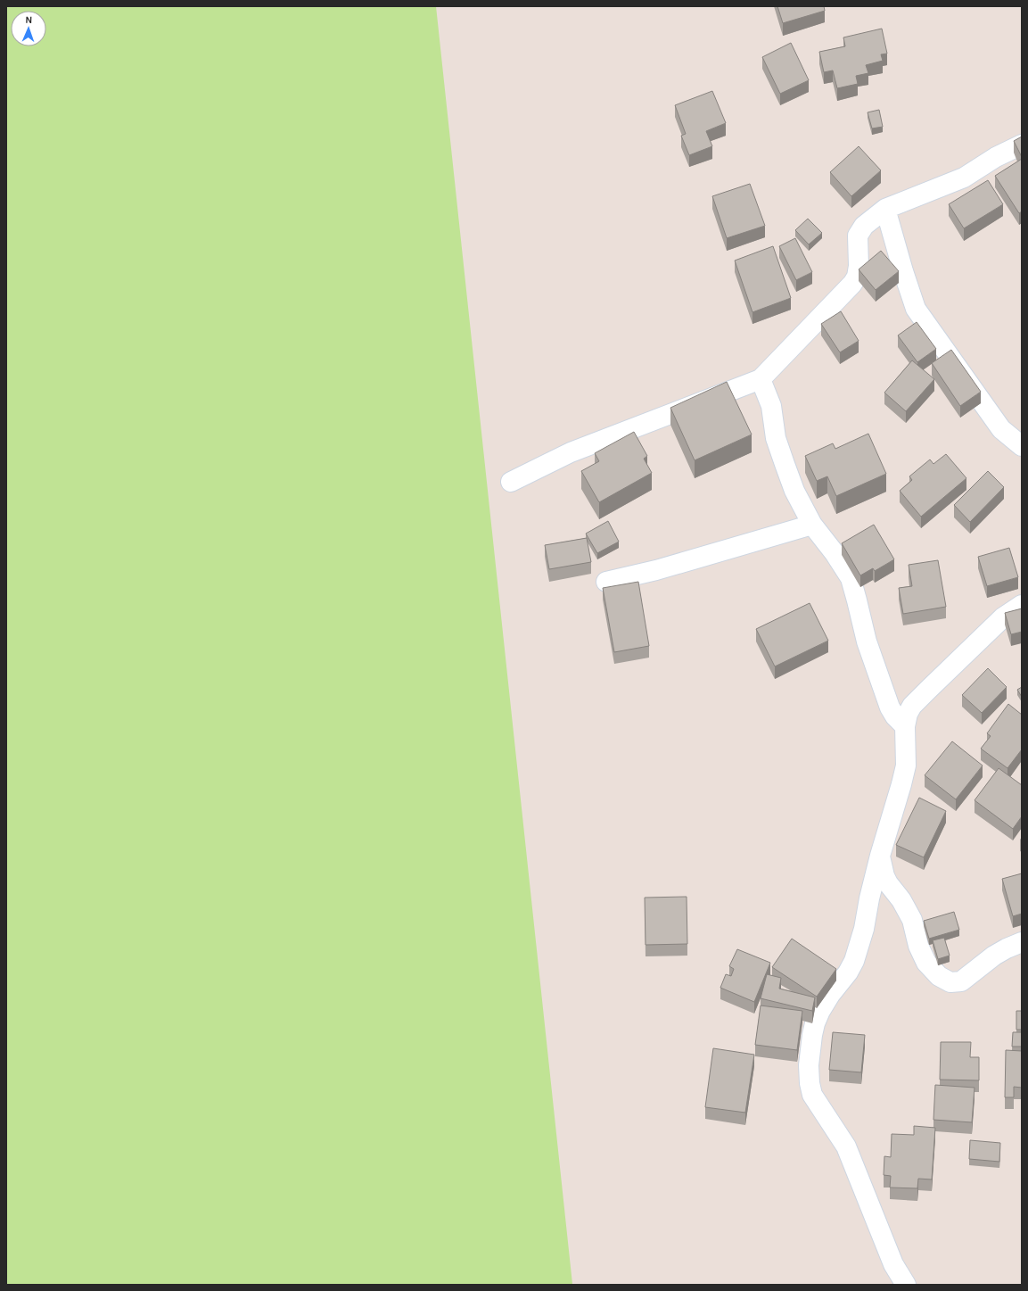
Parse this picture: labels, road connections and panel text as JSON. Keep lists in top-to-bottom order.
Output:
{
  "north": "top"
}
